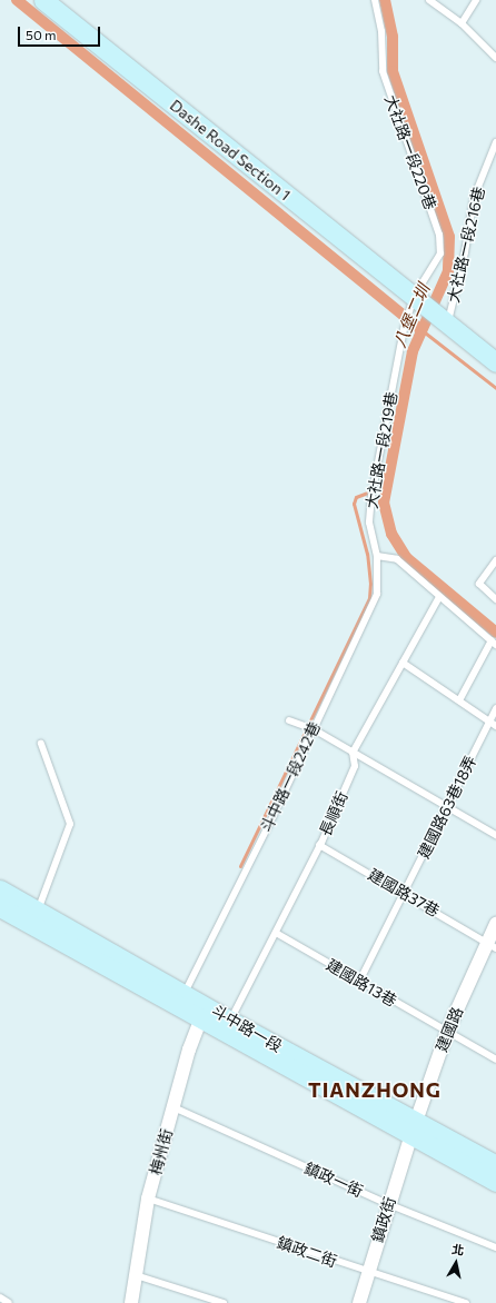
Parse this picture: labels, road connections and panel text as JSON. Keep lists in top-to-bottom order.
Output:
{
  "streets": {
    "main road": ["Dashe Road Section 1", "斗中路一段"],
    "street": ["建國路", "梅州街", "鎮政街"],
    "lane": [
      "大社路一段220巷",
      "大社路一段216巷",
      "大社路一段219巷",
      "斗中路一段242巷",
      "建國路63巷18弄",
      "長順街",
      "建國路37巷",
      "建國路13巷",
      "鎮政一街",
      "鎮政二街"
    ]
  },
  "crossings": [
    ["Dashe Road Section 1", "大社路一段220巷"],
    ["Dashe Road Section 1", "大社路一段216巷"],
    ["Dashe Road Section 1", "大社路一段219巷"],
    ["大社路一段220巷", "大社路一段219巷"],
    ["大社路一段219巷", "斗中路一段242巷"],
    ["斗中路一段242巷", "斗中路一段"],
    ["建國路63巷18弄", "建國路37巷"],
    ["建國路63巷18弄", "建國路13巷"],
    ["長順街", "建國路37巷"],
    ["長順街", "建國路13巷"],
    ["長順街", "斗中路一段"],
    ["建國路37巷", "建國路"],
    ["建國路13巷", "建國路"],
    ["斗中路一段", "建國路"],
    ["斗中路一段", "梅州街"],
    ["斗中路一段", "鎮政街"],
    ["建國路", "鎮政街"],
    ["梅州街", "鎮政一街"],
    ["梅州街", "鎮政二街"],
    ["鎮政一街", "鎮政街"],
    ["鎮政街", "鎮政二街"]
  ],
  "districts": ["TIANZHONG"],
  "water": ["八堡二圳"],
  "scale_bar": "50 m",
  "north": "top"
}
